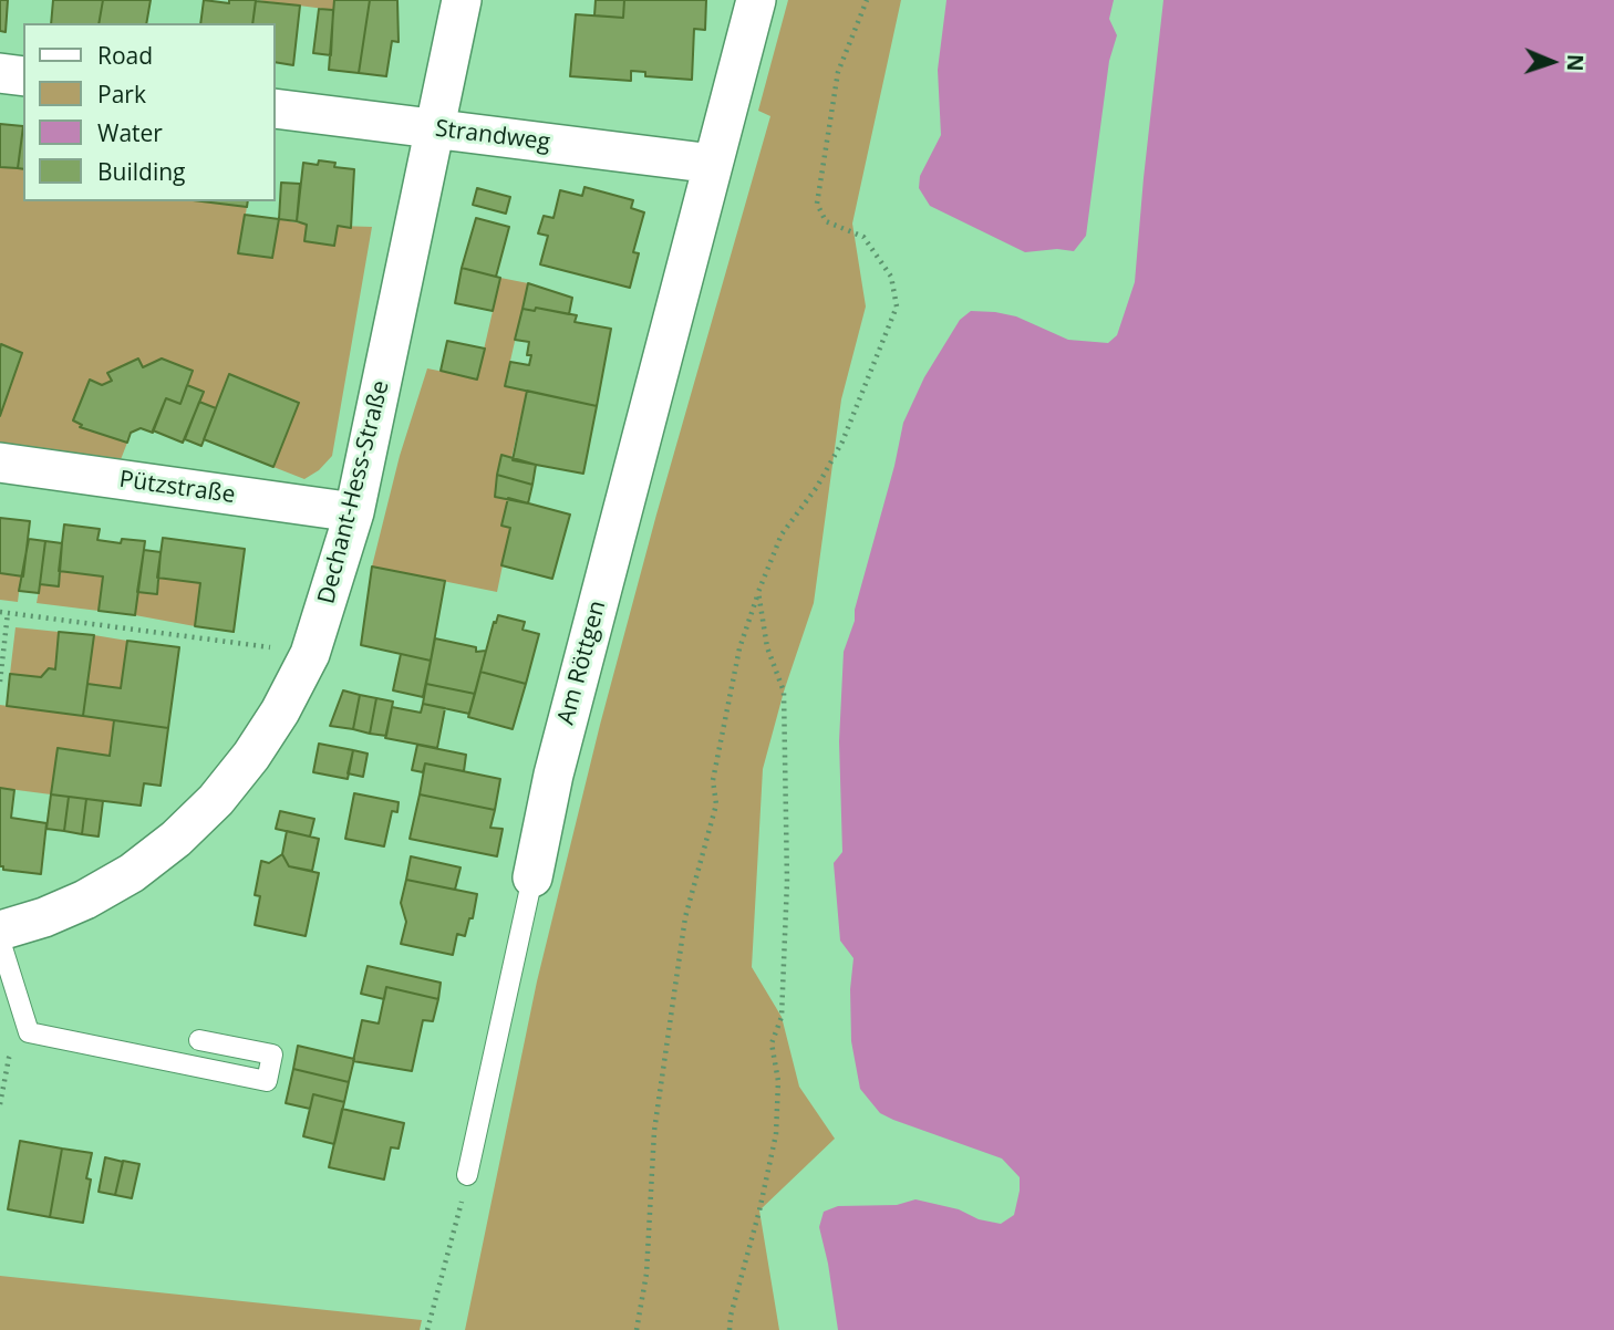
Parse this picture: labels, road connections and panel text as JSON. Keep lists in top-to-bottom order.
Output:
{
  "streets": {
    "street": [
      "Strandweg",
      "Pützstraße",
      "Dechant-Hess-Straße",
      "Am Röttgen"
    ]
  },
  "crossings": [
    ["Strandweg", "Dechant-Hess-Straße"],
    ["Strandweg", "Am Röttgen"],
    ["Pützstraße", "Dechant-Hess-Straße"]
  ],
  "legend": [
    "Road",
    "Park",
    "Water",
    "Building"
  ],
  "north": "right"
}
